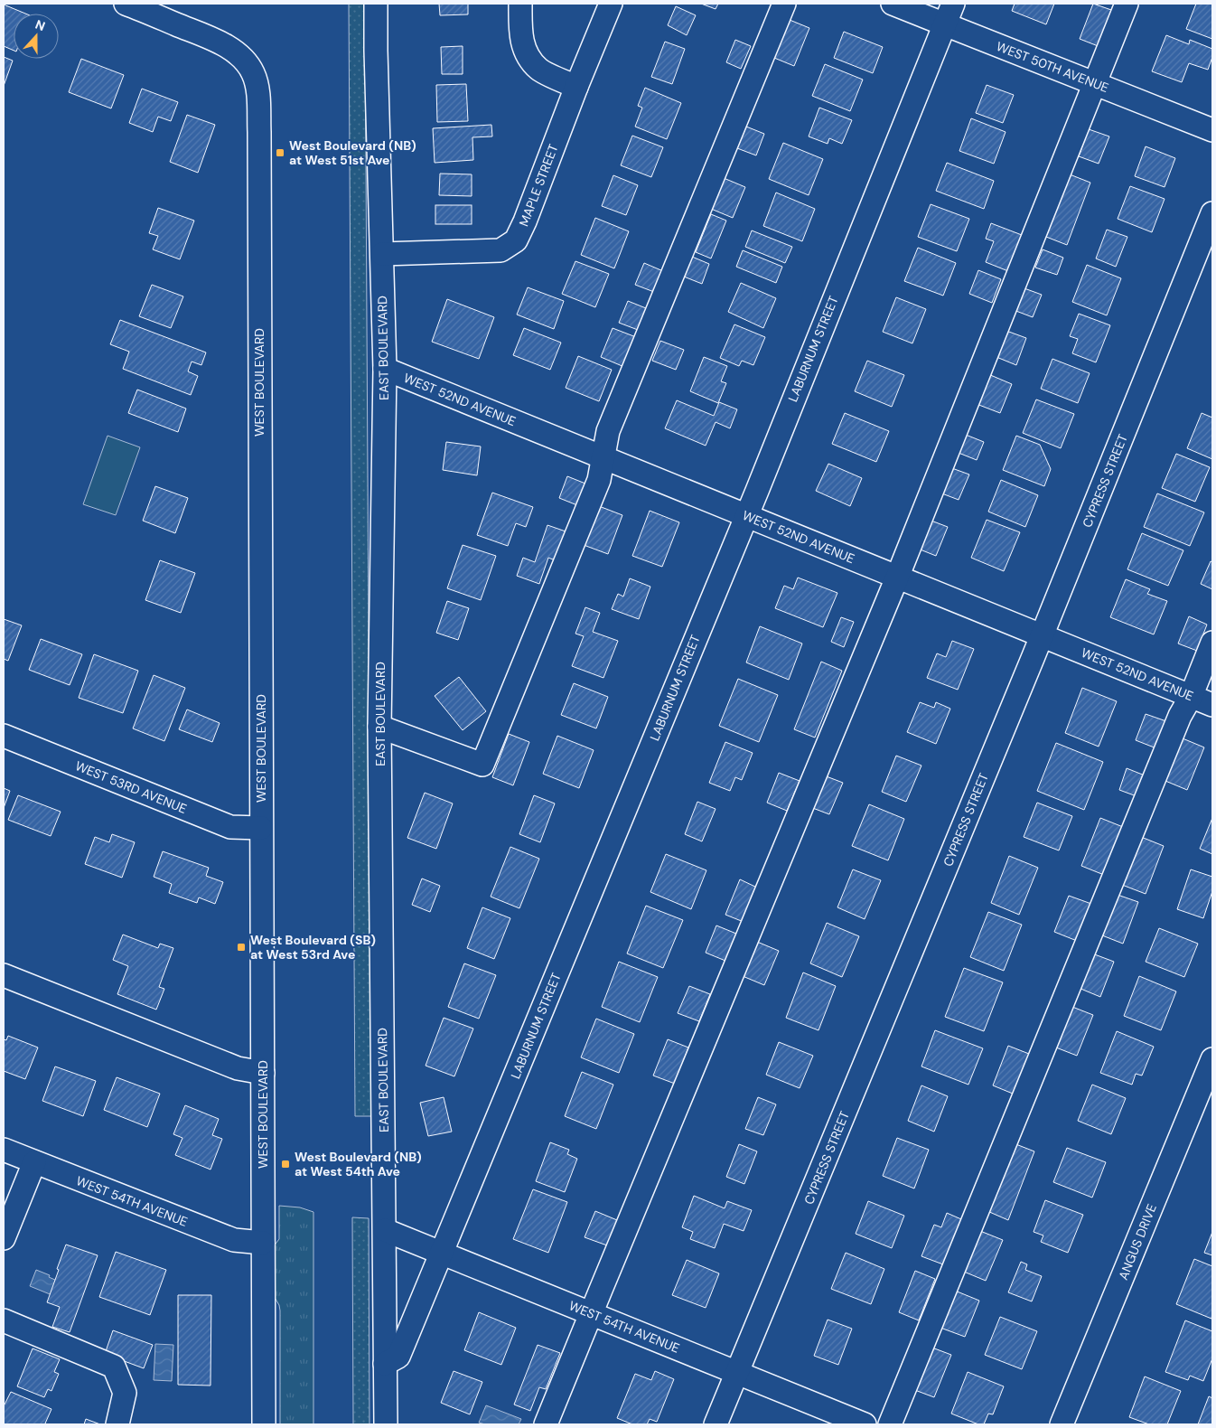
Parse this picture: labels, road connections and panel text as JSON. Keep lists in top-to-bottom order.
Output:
{
  "streets": {
    "street": [
      "WEST 50TH AVENUE",
      "MAPLE STREET",
      "EAST BOULEVARD",
      "LABURNUM STREET",
      "WEST BOULEVARD",
      "WEST 52ND AVENUE",
      "CYPRESS STREET",
      "WEST 53RD AVENUE",
      "WEST 54TH AVENUE",
      "ANGUS DRIVE"
    ]
  },
  "crossings": [
    ["WEST 50TH AVENUE", "LABURNUM STREET"],
    ["MAPLE STREET", "EAST BOULEVARD"],
    ["EAST BOULEVARD", "LABURNUM STREET"],
    ["EAST BOULEVARD", "WEST 52ND AVENUE"],
    ["EAST BOULEVARD", "WEST 54TH AVENUE"],
    ["LABURNUM STREET", "WEST 52ND AVENUE"],
    ["LABURNUM STREET", "WEST 54TH AVENUE"],
    ["WEST BOULEVARD", "WEST 53RD AVENUE"],
    ["WEST BOULEVARD", "WEST 54TH AVENUE"],
    ["WEST 52ND AVENUE", "CYPRESS STREET"],
    ["CYPRESS STREET", "WEST 54TH AVENUE"]
  ],
  "places": {
    "transit": ["West Boulevard (NB) at West 51st Ave", "West Boulevard (SB) at West 53rd Ave", "West Boulevard (NB) at West 54th Ave"]
  },
  "north": "top"
}
